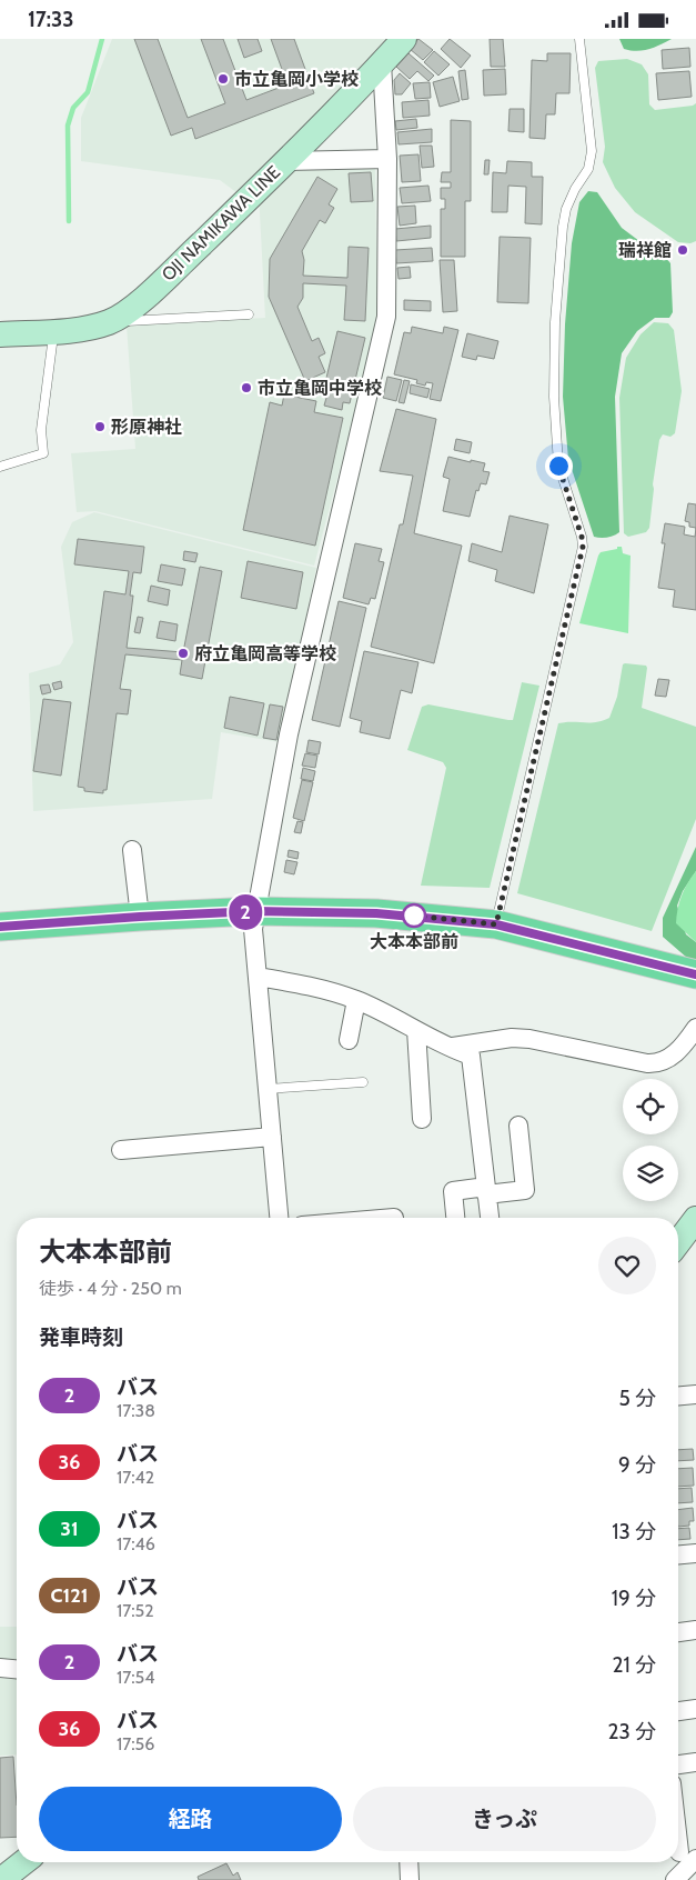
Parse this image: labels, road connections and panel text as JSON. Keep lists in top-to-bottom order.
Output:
{
  "streets": {
    "main road": ["OJI NAMIKAWA LINE"]
  },
  "places": [
    "市立亀岡小学校",
    "瑞祥館",
    "市立亀岡中学校",
    "形原神社",
    "府立亀岡高等学校",
    "大本本部前"
  ],
  "lines": ["bus line 2"],
  "page": {
    "status": "17:33",
    "on_map": "2",
    "heading": [
      ["大本本部前", "徒歩 · 4 分 · 250 m"],
      "発車時刻"
    ],
    "list": [
      {
        "mark": "2",
        "name": "バス",
        "note": "17:38",
        "value": "5 分"
      },
      {
        "mark": "36",
        "name": "バス",
        "note": "17:42",
        "value": "9 分"
      },
      {
        "mark": "31",
        "name": "バス",
        "note": "17:46",
        "value": "13 分"
      },
      {
        "mark": "C121",
        "name": "バス",
        "note": "17:52",
        "value": "19 分"
      },
      {
        "mark": "2",
        "name": "バス",
        "note": "17:54",
        "value": "21 分"
      },
      {
        "mark": "36",
        "name": "バス",
        "note": "17:56",
        "value": "23 分"
      }
    ],
    "buttons": ["経路", "きっぷ"]
  }
}
